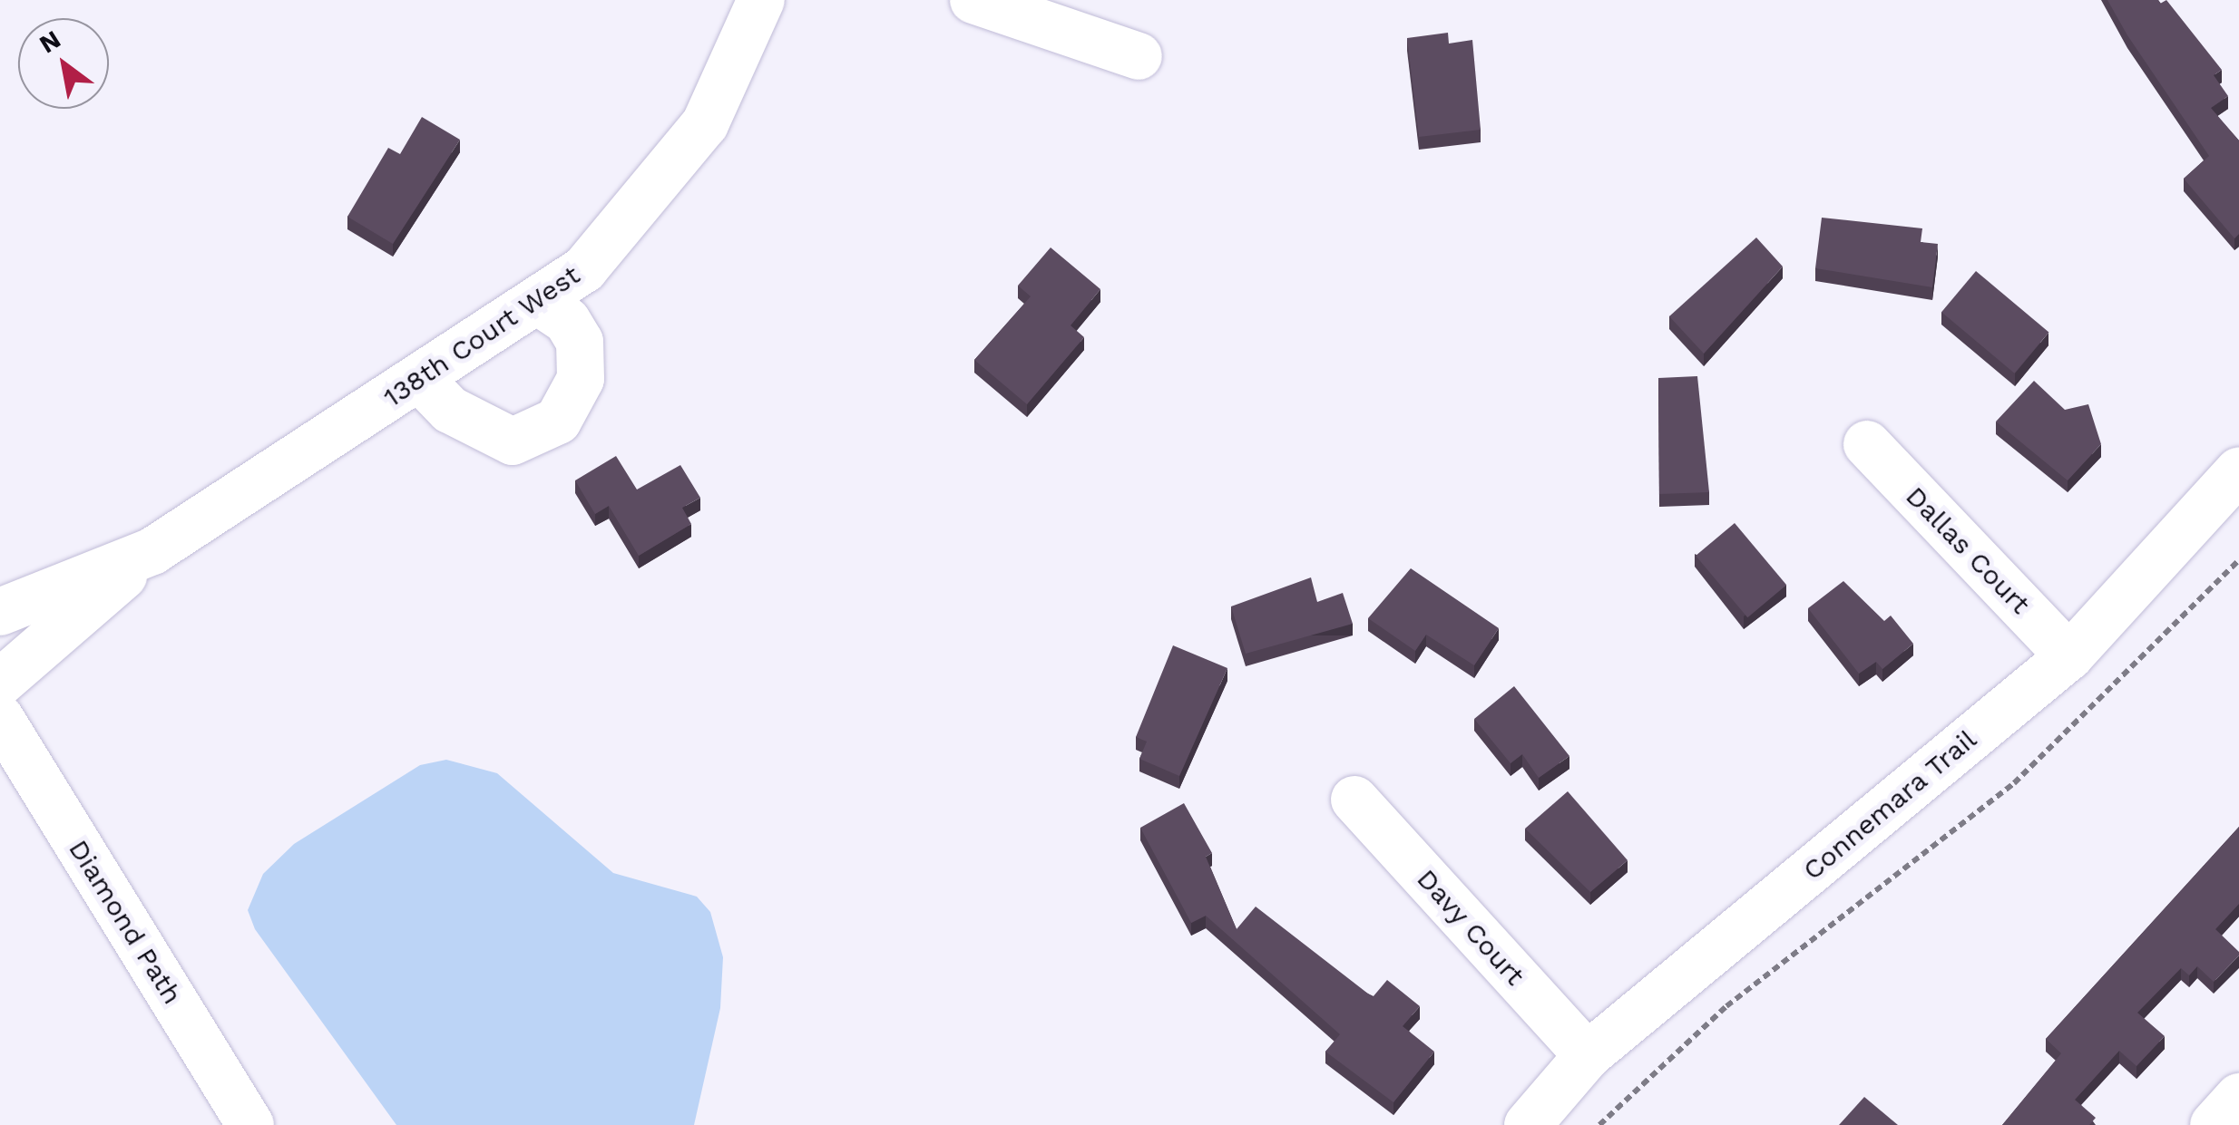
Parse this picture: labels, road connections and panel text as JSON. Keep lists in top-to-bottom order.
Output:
{
  "streets": {
    "street": [
      "138th Court West",
      "Dallas Court",
      "Connemara Trail",
      "Diamond Path",
      "Davy Court"
    ]
  },
  "crossings": [
    ["Dallas Court", "Connemara Trail"],
    ["Connemara Trail", "Davy Court"]
  ],
  "north": "top left"
}
